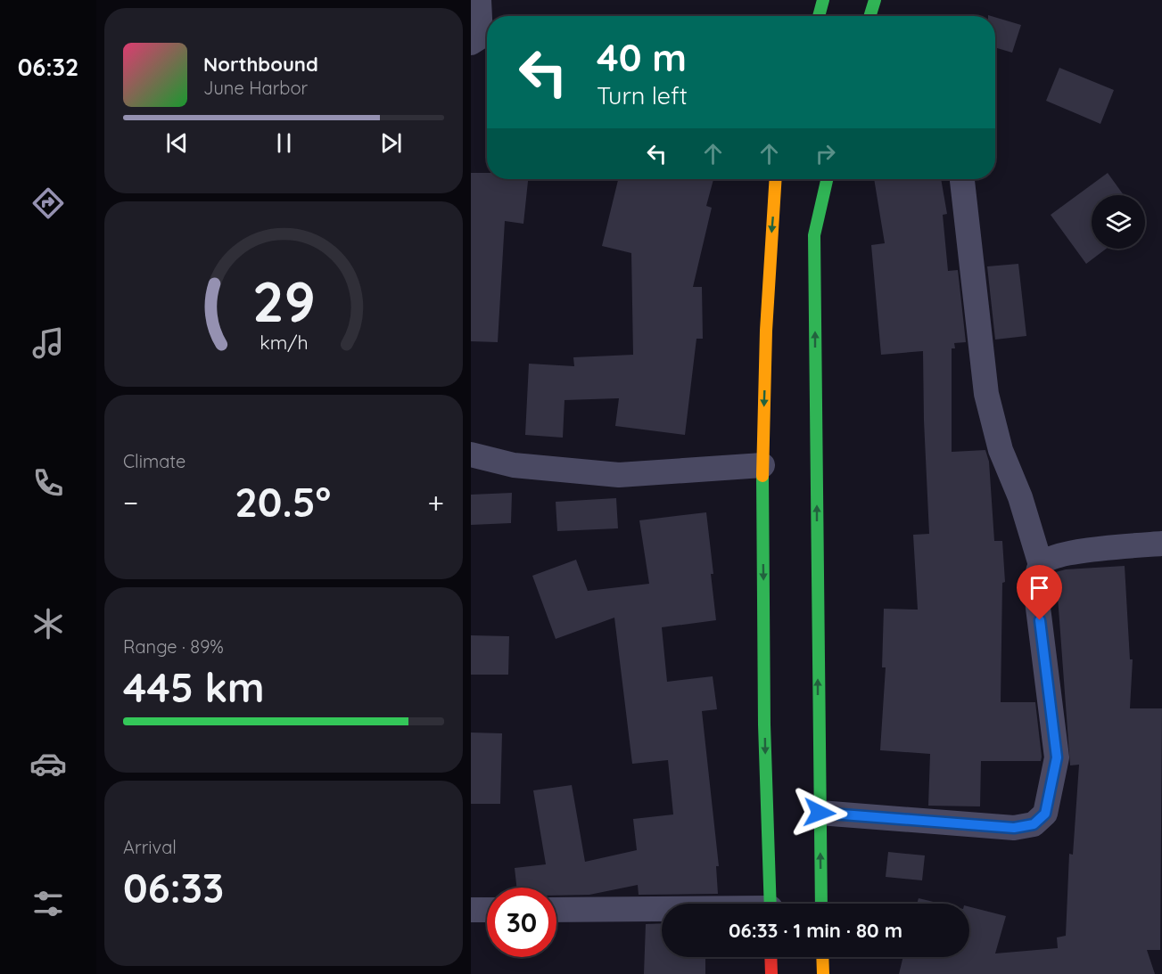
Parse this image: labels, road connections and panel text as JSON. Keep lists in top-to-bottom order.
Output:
{
  "page": {
    "tabs": "06:32",
    "turn": ["40 m", "Turn left"],
    "song": ["Northbound", "June Harbor"],
    "tile": [
      "Climate",
      ["Range · 89%", "445 km"],
      ["Arrival", "06:33"]
    ],
    "heat": ["−", "20.5°", "+"],
    "limit": "30",
    "trip": "06:33 · 1 min · 80 m",
    "gauge": ["29", "km/h"]
  }
}
